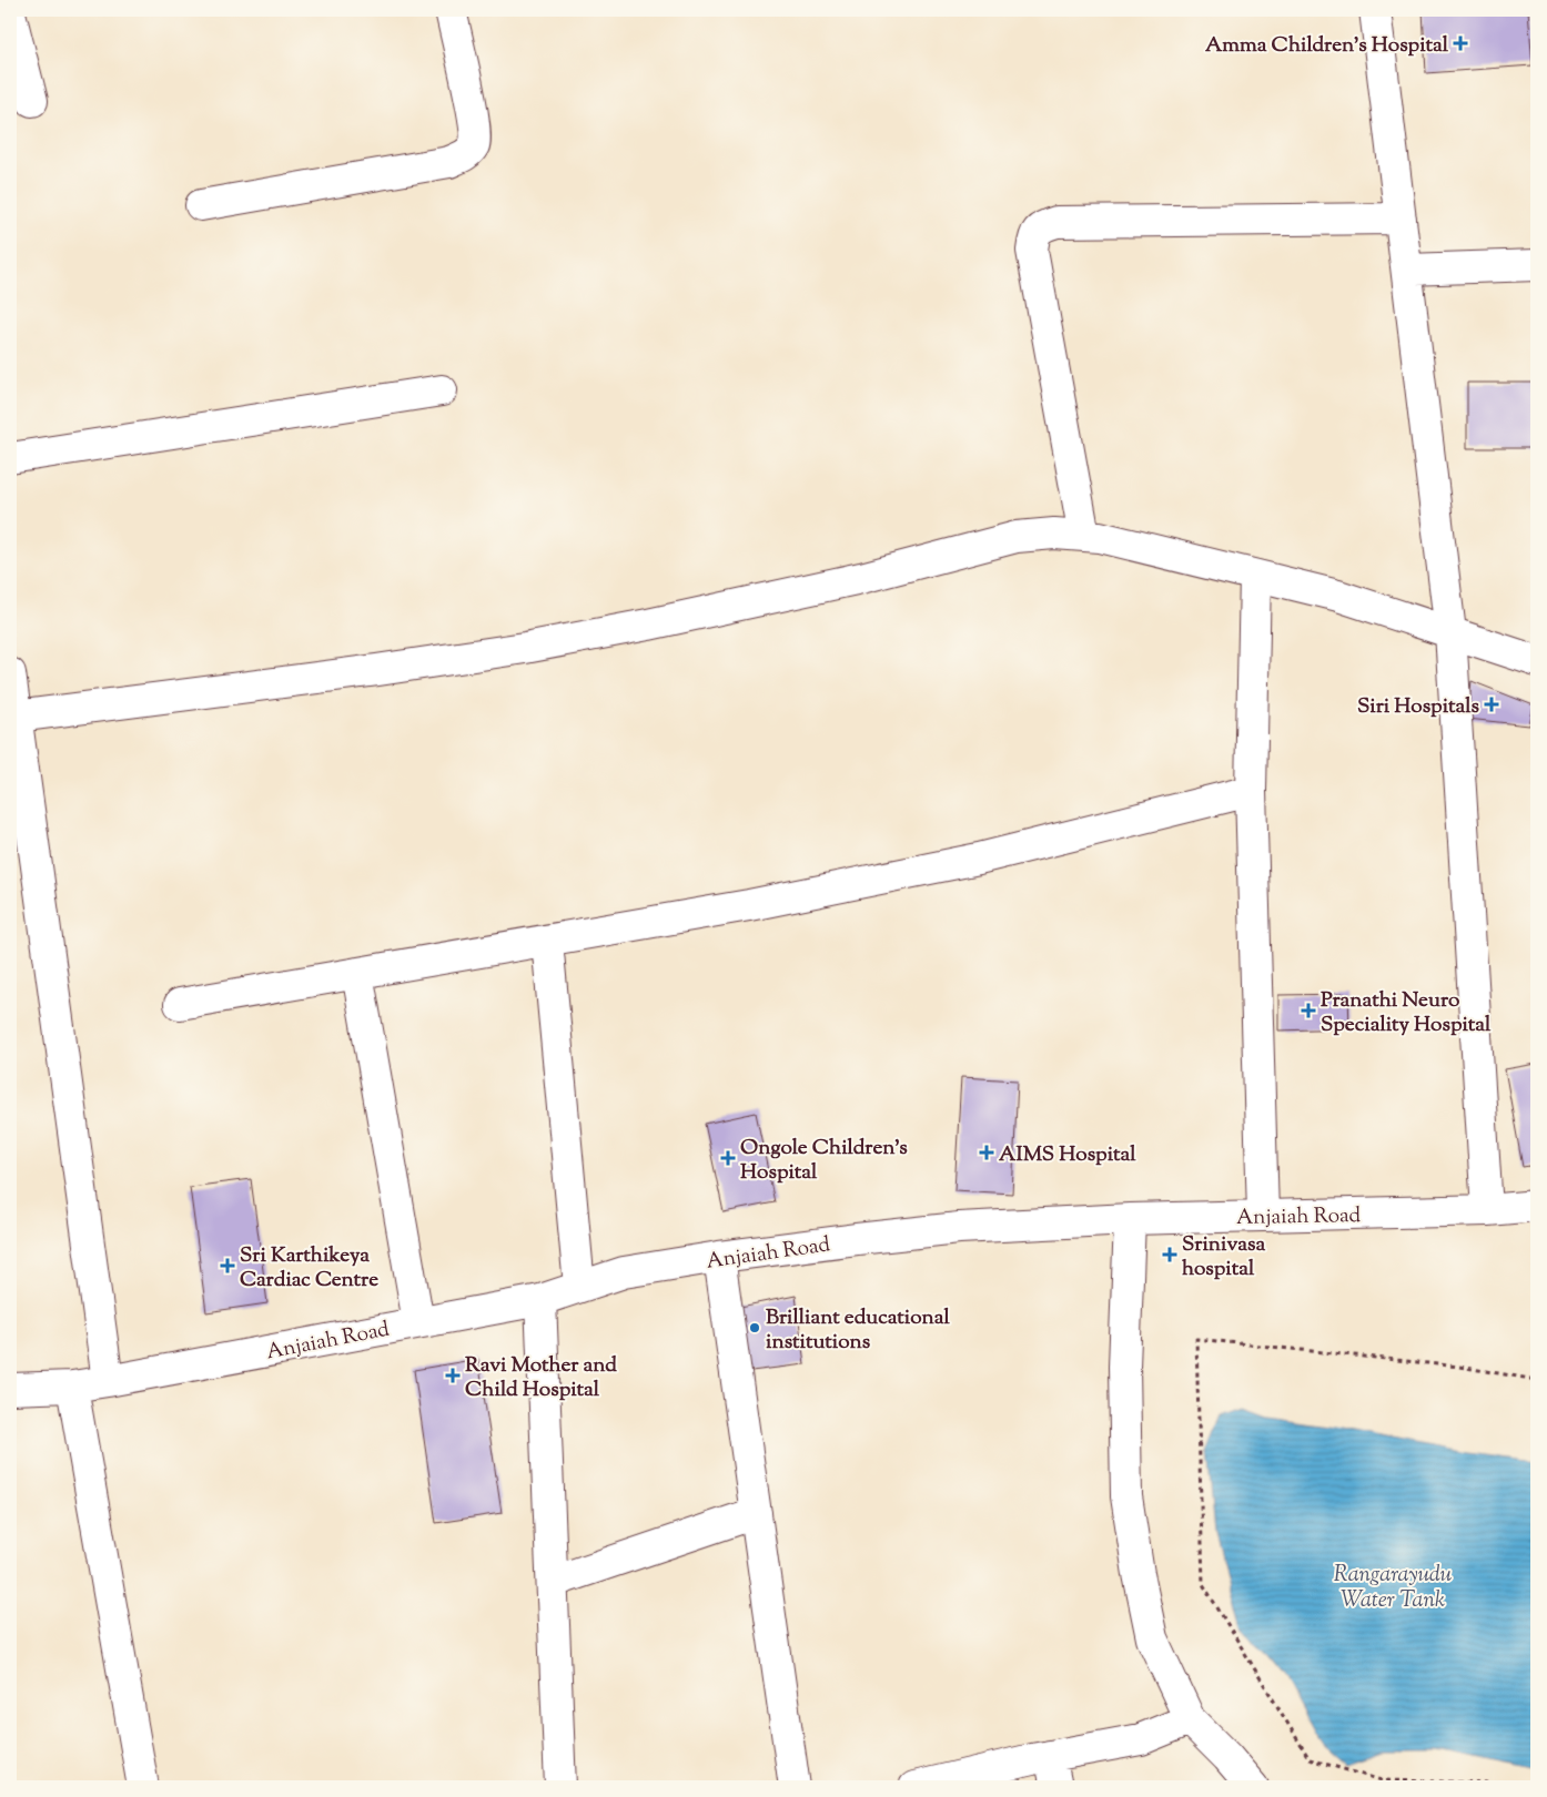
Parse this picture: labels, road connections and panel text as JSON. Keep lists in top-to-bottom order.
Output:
{
  "streets": {
    "street": ["Anjaiah Road"]
  },
  "water": ["Rangarayudu Water Tank"],
  "places": {
    "health": [
      "Amma Children's Hospital",
      "Siri Hospitals",
      "Pranathi Neuro Speciality Hospital",
      "AIMS Hospital",
      "Ongole Children's Hospital",
      "Srinivasa hospital",
      "Sri Karthikeya Cardiac Centre",
      "Ravi Mother and Child Hospital"
    ],
    "other": ["Brilliant educational institutions"]
  }
}
